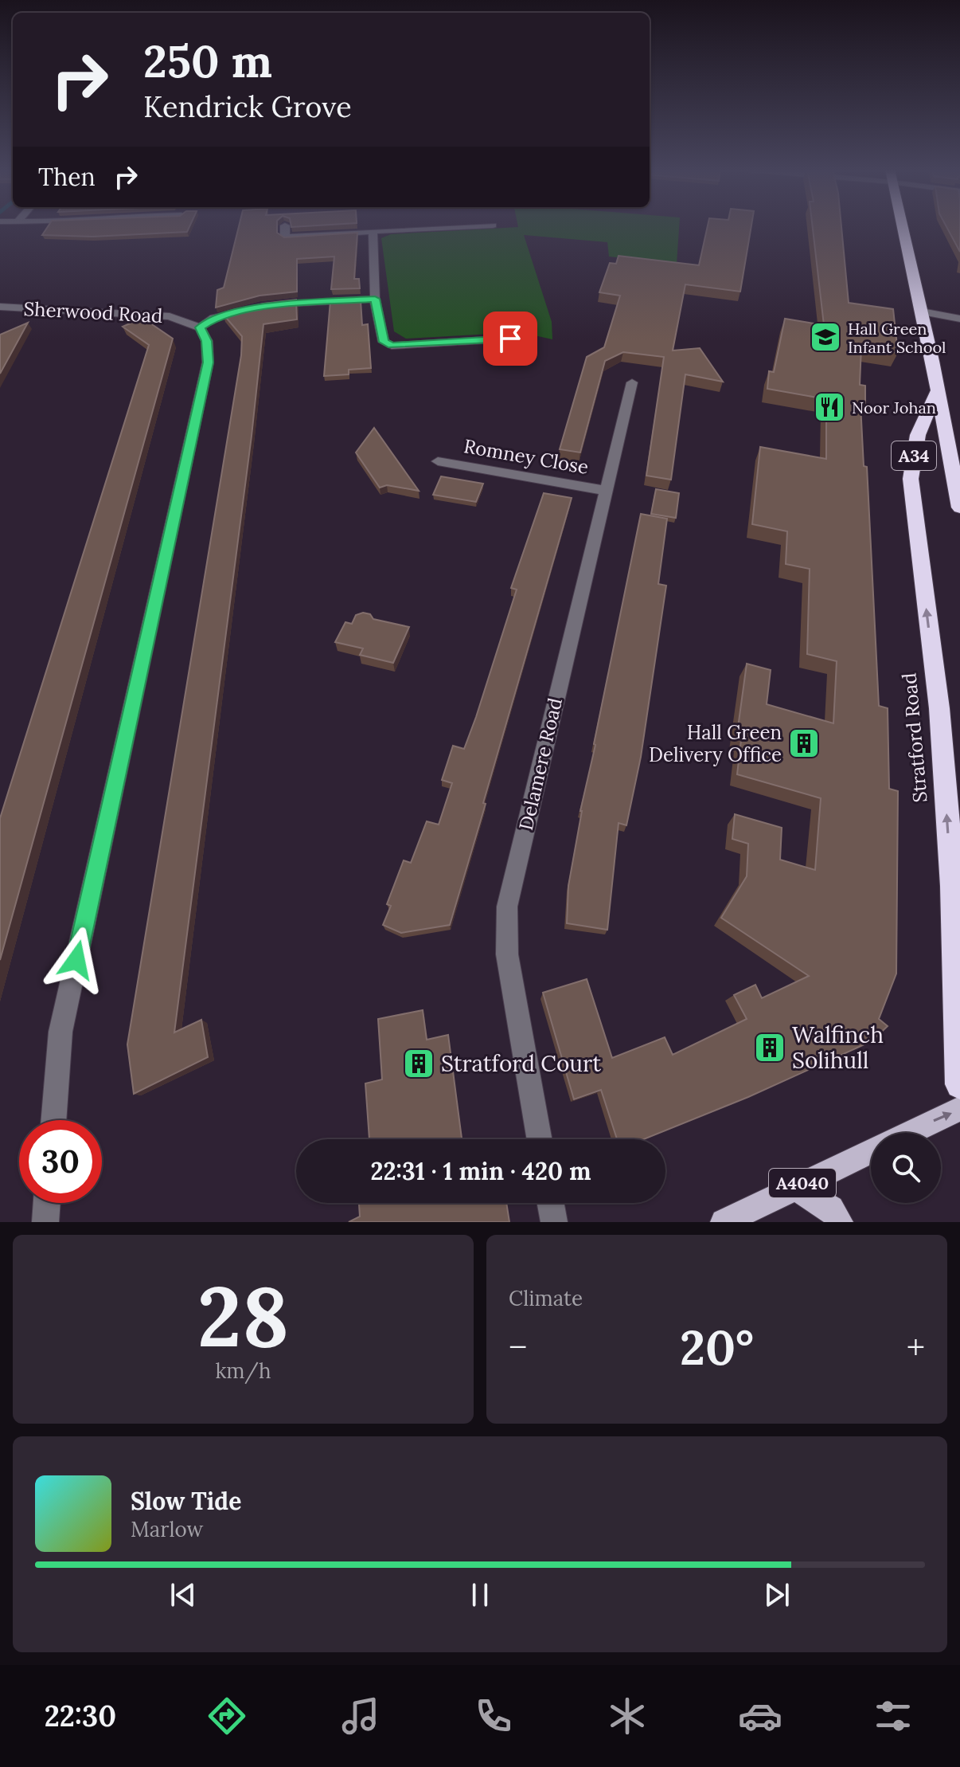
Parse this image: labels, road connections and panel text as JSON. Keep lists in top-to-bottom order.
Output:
{
  "streets": {
    "highway": ["A34", "Stratford Road"],
    "main road": ["A4040"],
    "street": ["Sherwood Road", "Romney Close", "Delamere Road"]
  },
  "crossings": [
    ["A34", "Stratford Road"],
    ["Romney Close", "Delamere Road"]
  ],
  "one_way": ["Stratford Road"],
  "places": {
    "school or university": ["Hall Green Infant School"],
    "restaurant": ["Noor Johan"],
    "building": ["Hall Green Delivery Office", "Walfinch Solihull", "Stratford Court"]
  },
  "page": {
    "turn": ["250 m", "Kendrick Grove"],
    "then": "Then",
    "limit": "30",
    "trip": "22:31 · 1 min · 420 m",
    "tile": [
      ["28", "km/h"],
      "Climate"
    ],
    "heat": ["−", "20°", "+"],
    "song": ["Slow Tide", "Marlow"],
    "tabs": "22:30"
  }
}
